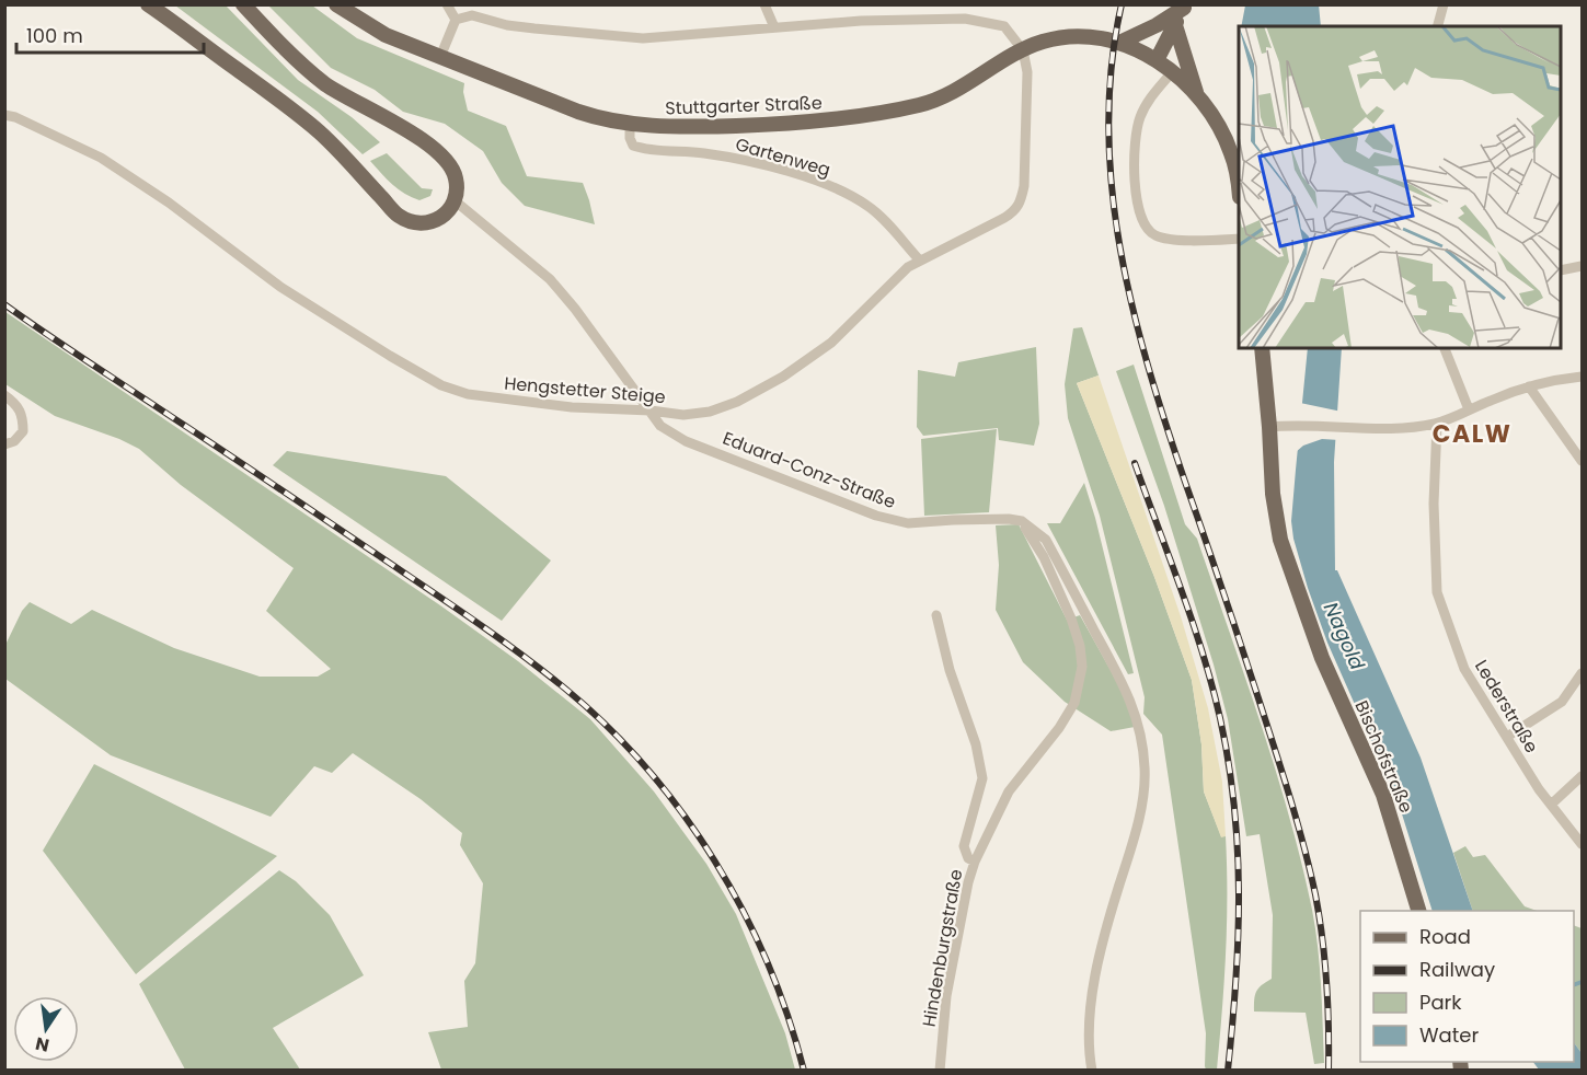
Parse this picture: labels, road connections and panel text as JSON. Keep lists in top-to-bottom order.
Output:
{
  "streets": {
    "main road": ["Stuttgarter Straße", "Bischofstraße"],
    "street": [
      "Gartenweg",
      "Hengstetter Steige",
      "Eduard-Conz-Straße",
      "Lederstraße",
      "Hindenburgstraße"
    ]
  },
  "crossings": [
    ["Stuttgarter Straße", "Gartenweg"],
    ["Stuttgarter Straße", "Hengstetter Steige"],
    ["Gartenweg", "Hengstetter Steige"],
    ["Hengstetter Steige", "Eduard-Conz-Straße"],
    ["Eduard-Conz-Straße", "Hindenburgstraße"]
  ],
  "districts": ["CALW"],
  "water": ["Nagold"],
  "legend": [
    "Road",
    "Railway",
    "Park",
    "Water"
  ],
  "scale_bar": "100 m",
  "north": "bottom"
}
